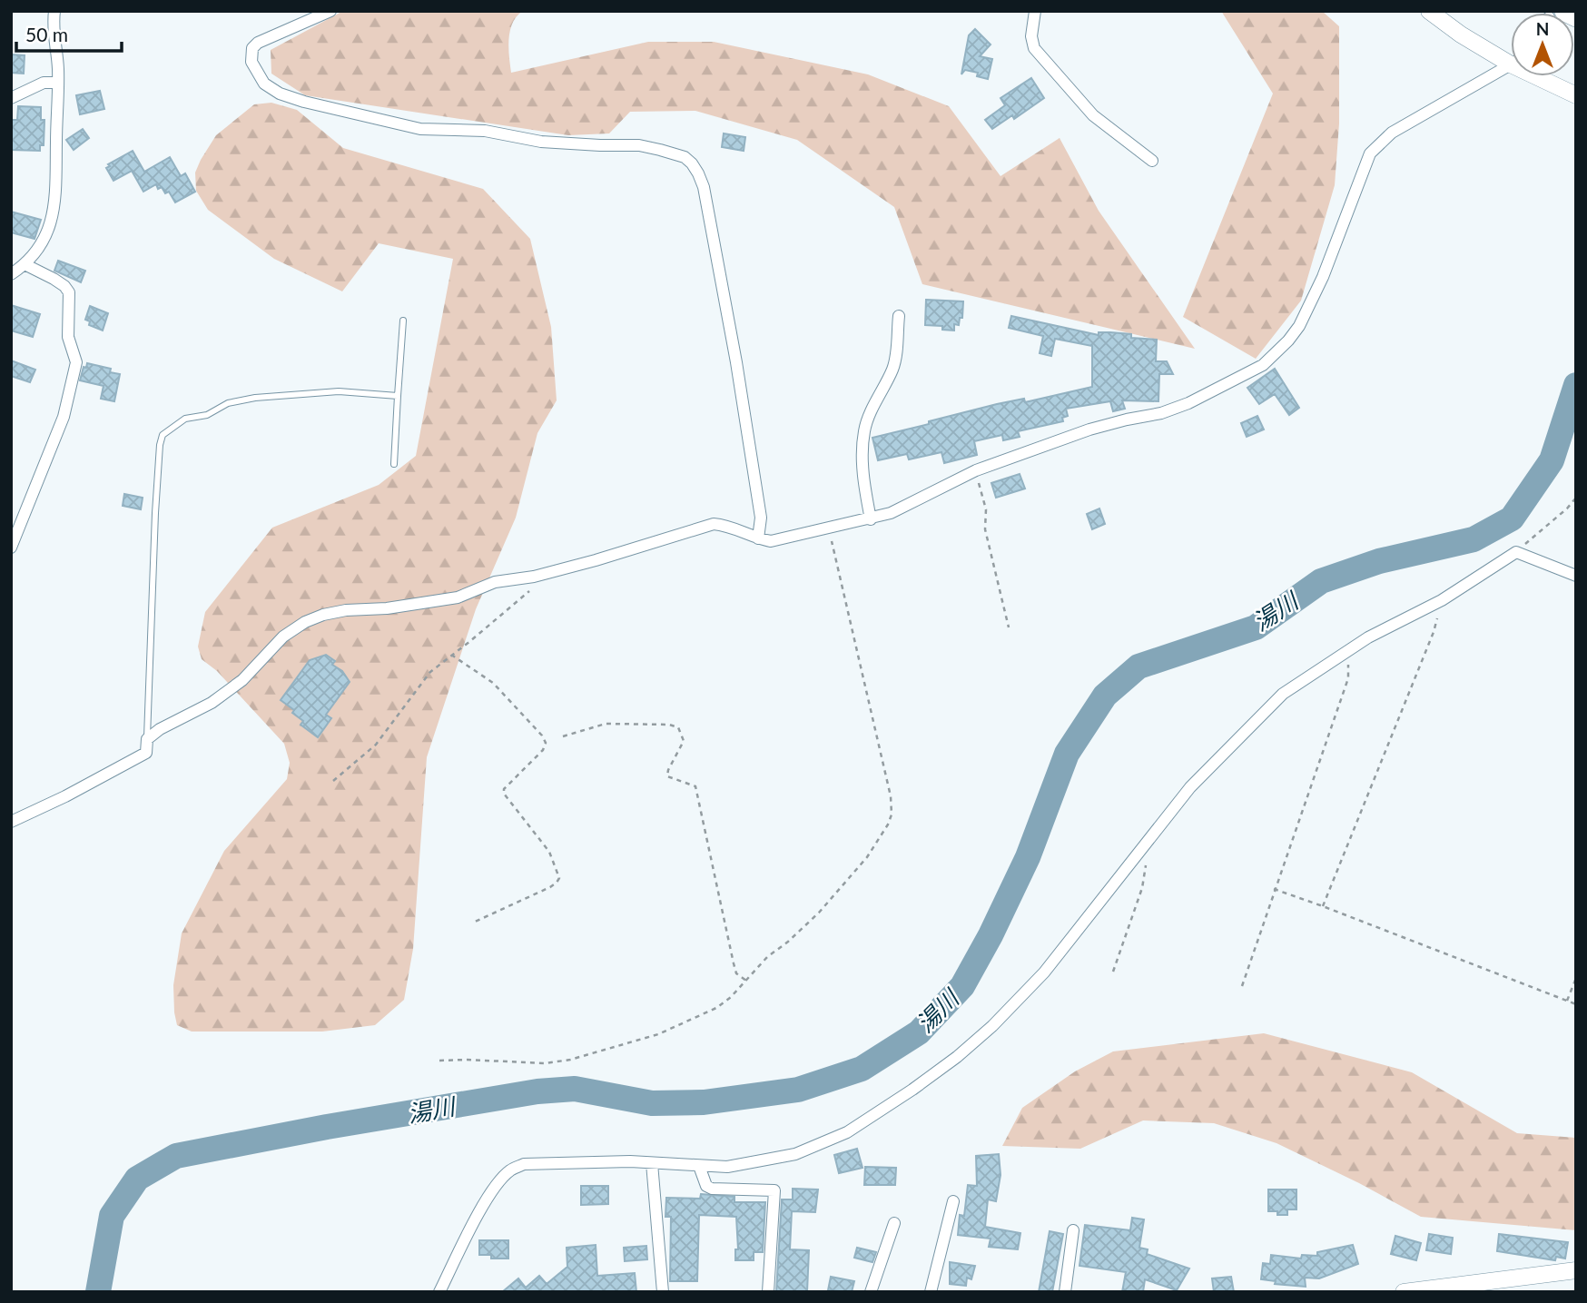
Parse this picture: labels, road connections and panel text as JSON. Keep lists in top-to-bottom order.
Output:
{
  "water": ["湯川"],
  "scale_bar": "50 m",
  "north": "top"
}
